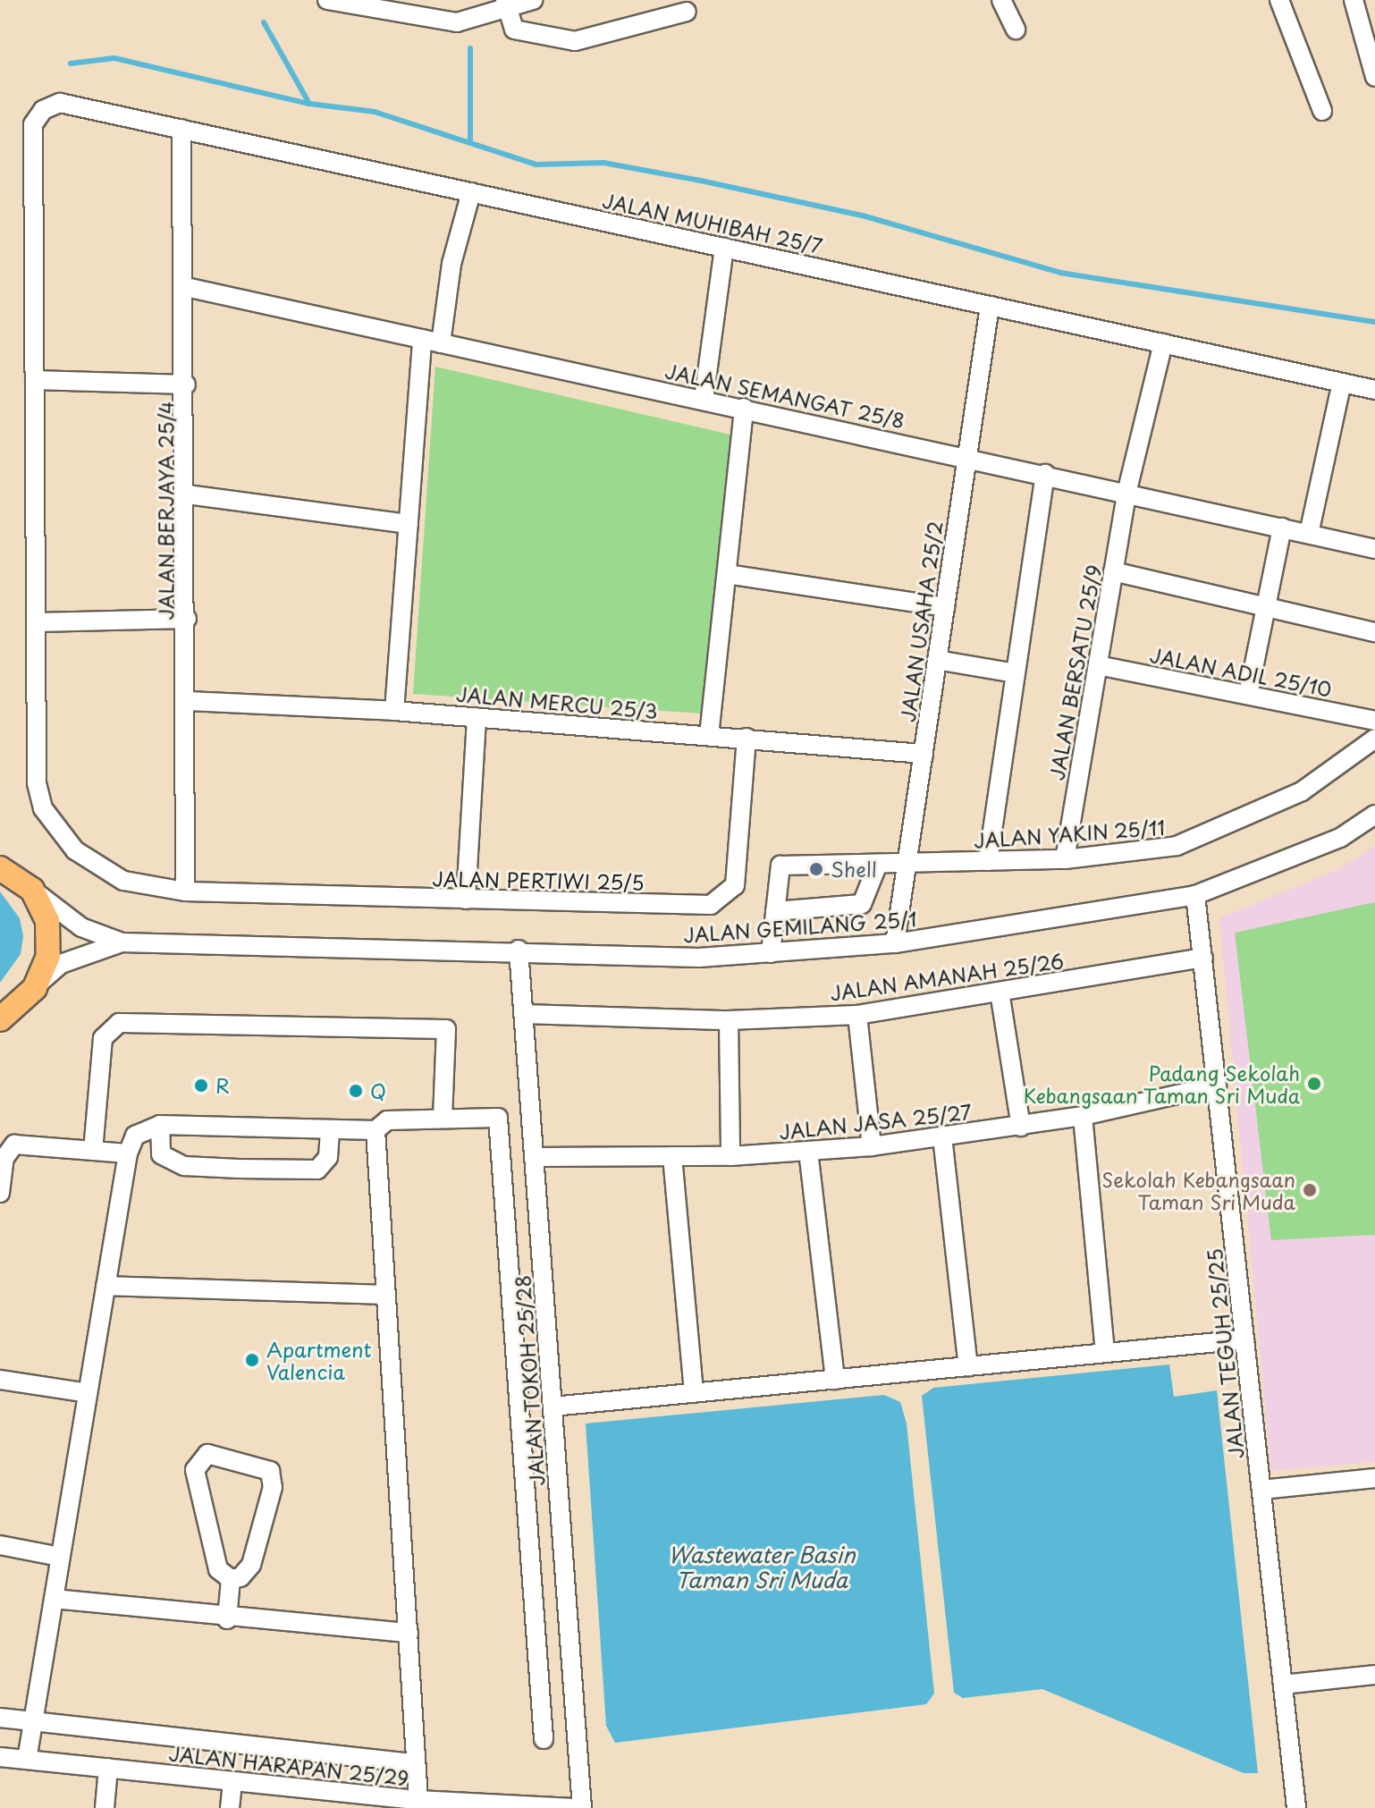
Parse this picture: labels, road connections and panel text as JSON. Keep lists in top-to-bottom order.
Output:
{
  "streets": {
    "street": [
      "JALAN MUHIBAH 25/7",
      "JALAN SEMANGAT 25/8",
      "JALAN BERJAYA 25/4",
      "JALAN USAHA 25/2",
      "JALAN ADIL 25/10",
      "JALAN BERSATU 25/9",
      "JALAN MERCU 25/3",
      "JALAN YAKIN 25/11",
      "JALAN PERTIWI 25/5",
      "JALAN GEMILANG 25/1",
      "JALAN AMANAH 25/26",
      "JALAN JASA 25/27",
      "JALAN TEGUH 25/25",
      "JALAN TOKOH 25/28",
      "JALAN HARAPAN 25/29"
    ]
  },
  "crossings": [
    ["JALAN MUHIBAH 25/7", "JALAN BERJAYA 25/4"],
    ["JALAN MUHIBAH 25/7", "JALAN USAHA 25/2"],
    ["JALAN MUHIBAH 25/7", "JALAN BERSATU 25/9"],
    ["JALAN MUHIBAH 25/7", "JALAN PERTIWI 25/5"],
    ["JALAN SEMANGAT 25/8", "JALAN BERJAYA 25/4"],
    ["JALAN SEMANGAT 25/8", "JALAN USAHA 25/2"],
    ["JALAN SEMANGAT 25/8", "JALAN BERSATU 25/9"],
    ["JALAN BERJAYA 25/4", "JALAN MERCU 25/3"],
    ["JALAN BERJAYA 25/4", "JALAN PERTIWI 25/5"],
    ["JALAN USAHA 25/2", "JALAN MERCU 25/3"],
    ["JALAN USAHA 25/2", "JALAN YAKIN 25/11"],
    ["JALAN USAHA 25/2", "JALAN GEMILANG 25/1"],
    ["JALAN ADIL 25/10", "JALAN BERSATU 25/9"],
    ["JALAN BERSATU 25/9", "JALAN YAKIN 25/11"],
    ["JALAN MERCU 25/3", "JALAN PERTIWI 25/5"],
    ["JALAN GEMILANG 25/1", "JALAN TEGUH 25/25"],
    ["JALAN GEMILANG 25/1", "JALAN TOKOH 25/28"],
    ["JALAN AMANAH 25/26", "JALAN TEGUH 25/25"],
    ["JALAN AMANAH 25/26", "JALAN TOKOH 25/28"],
    ["JALAN JASA 25/27", "JALAN TEGUH 25/25"],
    ["JALAN JASA 25/27", "JALAN TOKOH 25/28"]
  ],
  "water": ["Wastewater Basin Taman Sri Muda"],
  "places": [
    "Shell",
    "Padang Sekolah Kebangsaan Taman Sri Muda",
    "R",
    "Q",
    "Sekolah Kebangsaan Taman Sri Muda",
    "Apartment Valencia"
  ]
}
